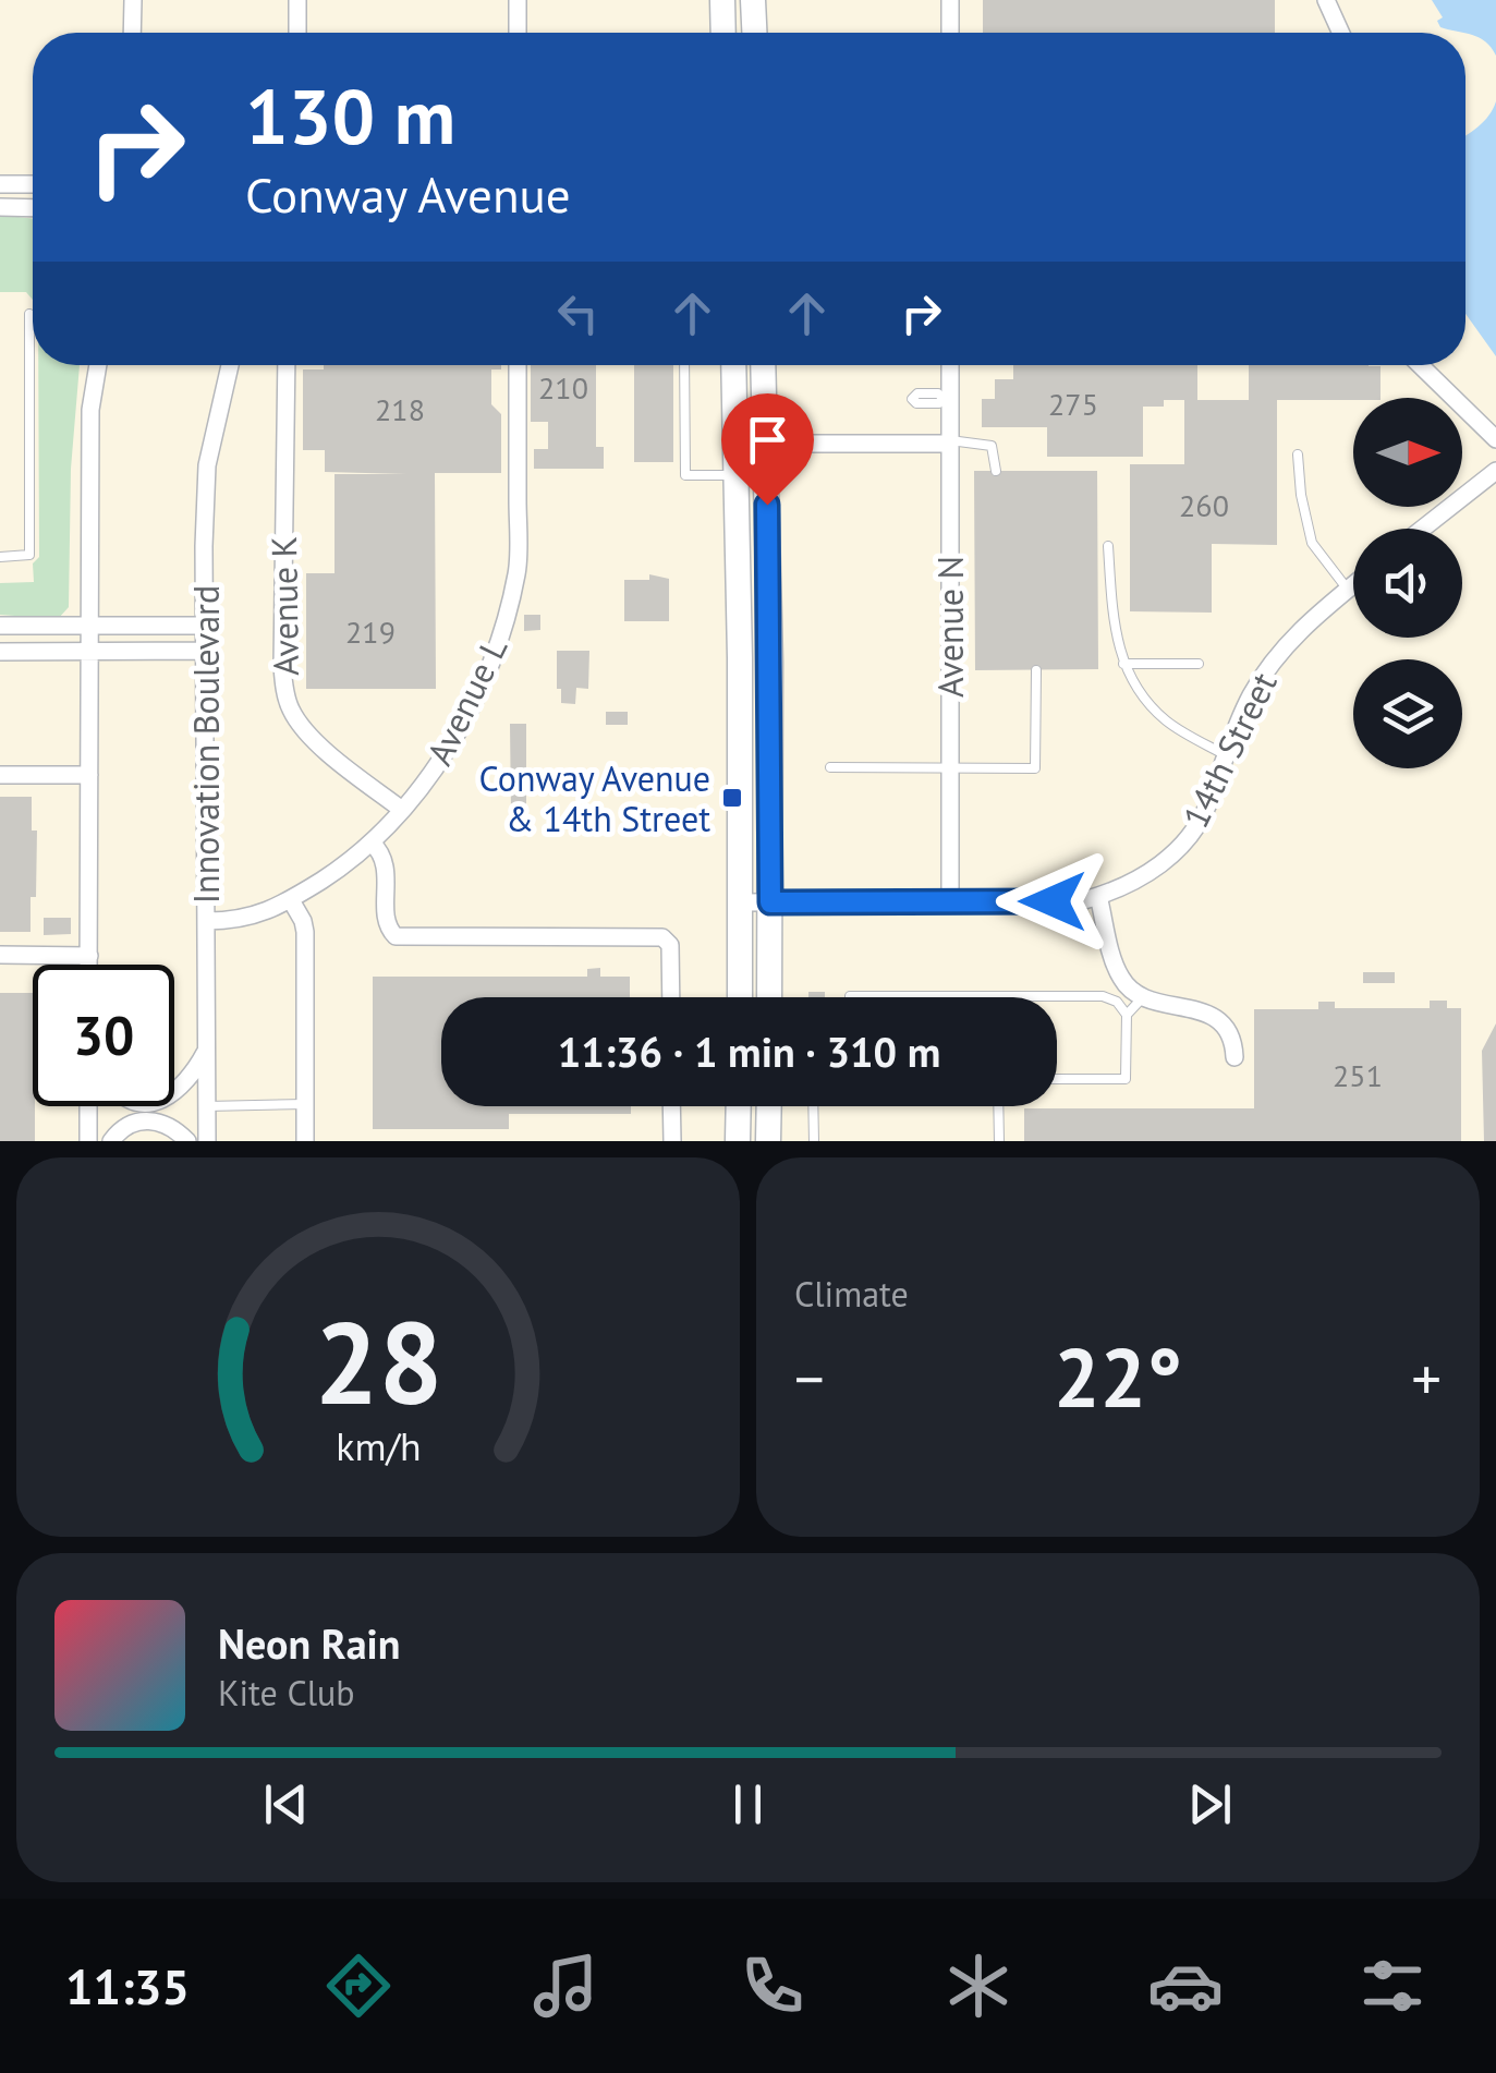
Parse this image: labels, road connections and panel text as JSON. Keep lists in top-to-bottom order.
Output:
{
  "streets": {
    "street": [
      "Avenue K",
      "Avenue N",
      "Avenue L",
      "Innovation Boulevard",
      "14th Street"
    ]
  },
  "crossings": [
    ["Avenue K", "Avenue L"],
    ["Avenue N", "14th Street"],
    ["Avenue L", "Innovation Boulevard"]
  ],
  "places": {
    "transit": ["Conway Avenue & 14th Street"]
  },
  "house_numbers": [
    "210",
    "275",
    "218",
    "260",
    "219",
    "251"
  ],
  "north": "right",
  "page": {
    "turn": ["130 m", "Conway Avenue"],
    "limit": "30",
    "trip": "11:36 · 1 min · 310 m",
    "tile": "Climate",
    "heat": ["−", "22°", "+"],
    "song": ["Neon Rain", "Kite Club"],
    "tabs": "11:35",
    "gauge": ["28", "km/h"]
  }
}
